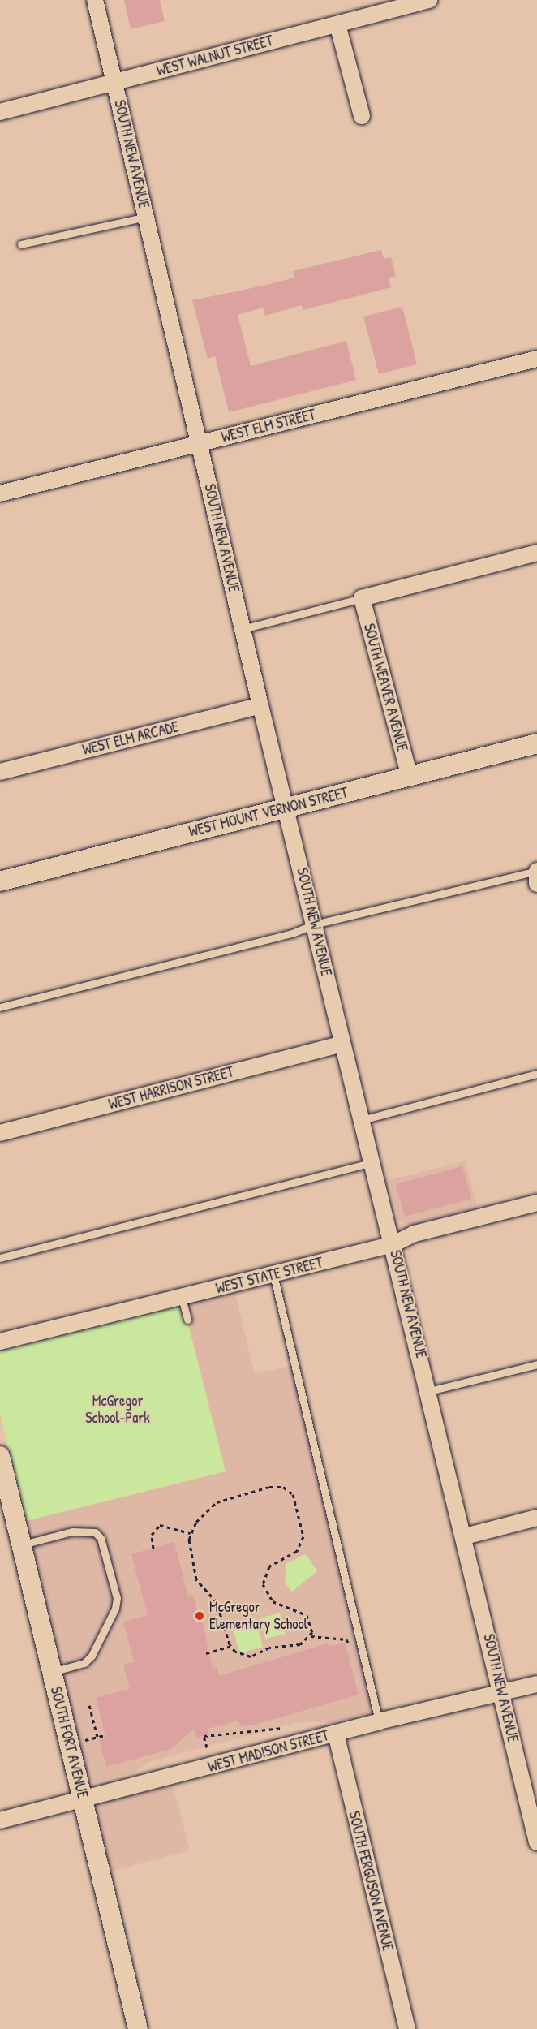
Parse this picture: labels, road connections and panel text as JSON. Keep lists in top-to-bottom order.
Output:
{
  "streets": {
    "street": [
      "WEST WALNUT STREET",
      "SOUTH NEW AVENUE",
      "WEST ELM STREET",
      "SOUTH WEAVER AVENUE",
      "WEST ELM ARCADE",
      "WEST MOUNT VERNON STREET",
      "WEST HARRISON STREET",
      "WEST STATE STREET",
      "SOUTH FORT AVENUE",
      "WEST MADISON STREET",
      "SOUTH FERGUSON AVENUE"
    ]
  },
  "crossings": [
    ["WEST WALNUT STREET", "SOUTH NEW AVENUE"],
    ["SOUTH NEW AVENUE", "WEST ELM STREET"],
    ["SOUTH NEW AVENUE", "WEST ELM ARCADE"],
    ["SOUTH NEW AVENUE", "WEST MOUNT VERNON STREET"],
    ["SOUTH NEW AVENUE", "WEST HARRISON STREET"],
    ["SOUTH NEW AVENUE", "WEST STATE STREET"],
    ["SOUTH NEW AVENUE", "WEST MADISON STREET"],
    ["SOUTH WEAVER AVENUE", "WEST MOUNT VERNON STREET"],
    ["SOUTH FORT AVENUE", "WEST MADISON STREET"],
    ["WEST MADISON STREET", "SOUTH FERGUSON AVENUE"]
  ],
  "parks": ["McGregor School-Park"],
  "places": ["McGregor Elementary School"]
}
